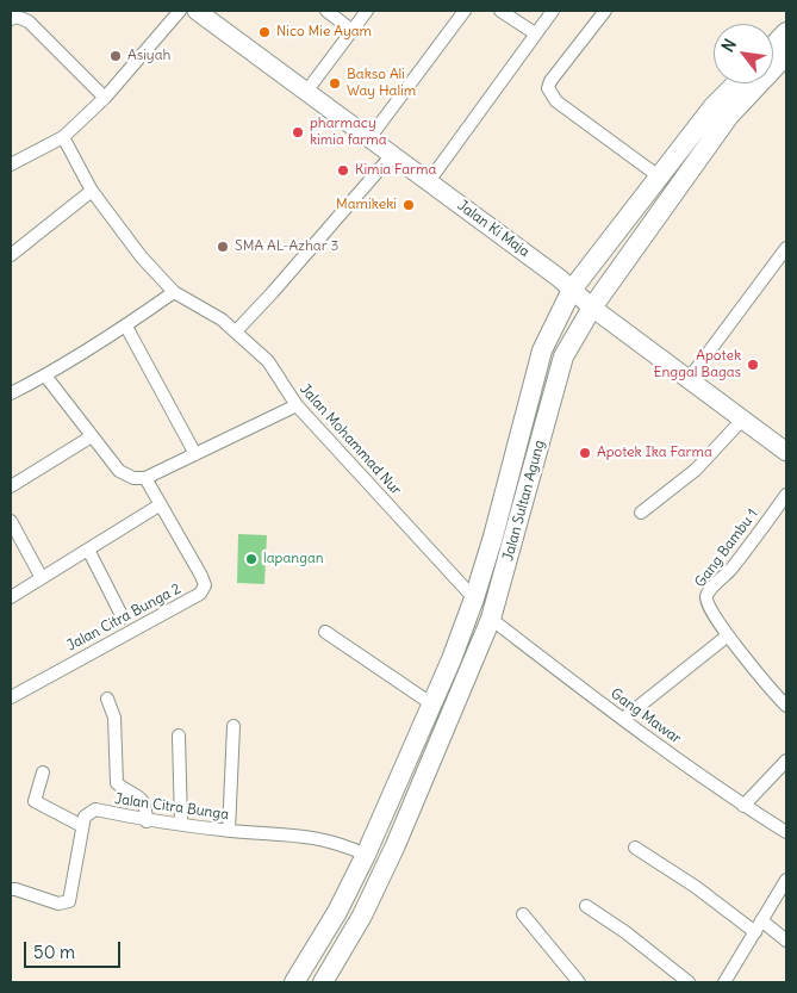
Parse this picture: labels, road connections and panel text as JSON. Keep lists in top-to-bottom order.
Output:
{
  "streets": {
    "main road": ["Jalan Ki Maja", "Jalan Sultan Agung"],
    "street": [
      "Jalan Mohammad Nur",
      "Gang Bambu 1",
      "Jalan Citra Bunga 2",
      "Gang Mawar",
      "Jalan Citra Bunga"
    ]
  },
  "crossings": [
    ["Jalan Ki Maja", "Jalan Sultan Agung"],
    ["Jalan Mohammad Nur", "Jalan Sultan Agung"],
    ["Jalan Sultan Agung", "Gang Mawar"],
    ["Jalan Sultan Agung", "Jalan Citra Bunga"]
  ],
  "places": [
    "Nico Mie Ayam",
    "Asiyah",
    "Bakso Ali Way Halim",
    "pharmacy kimia farma",
    "Kimia Farma",
    "Mamikeki",
    "SMA AL-Azhar 3",
    "Apotek Enggal Bagas",
    "Apotek Ika Farma",
    "lapangan"
  ],
  "scale_bar": "50 m",
  "north": "top left"
}
